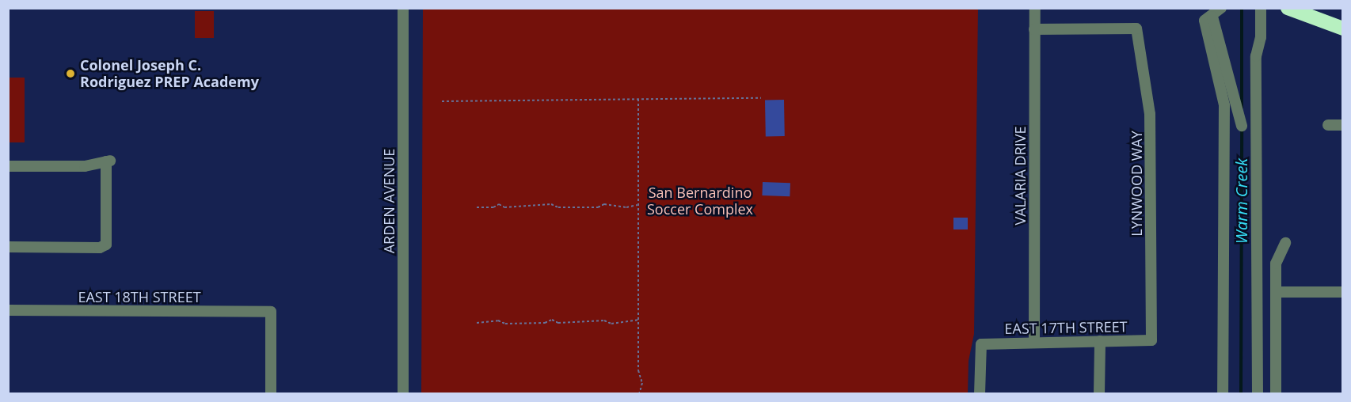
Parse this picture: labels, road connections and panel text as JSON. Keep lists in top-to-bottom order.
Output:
{
  "streets": {
    "street": [
      "VALARIA DRIVE",
      "LYNWOOD WAY",
      "ARDEN AVENUE",
      "EAST 18TH STREET",
      "EAST 17TH STREET"
    ]
  },
  "crossings": [
    ["VALARIA DRIVE", "LYNWOOD WAY"],
    ["VALARIA DRIVE", "EAST 17TH STREET"],
    ["LYNWOOD WAY", "EAST 17TH STREET"]
  ],
  "water": ["Warm Creek"],
  "parks": ["San Bernardino Soccer Complex"],
  "places": ["Colonel Joseph C. Rodriguez PREP Academy"]
}
